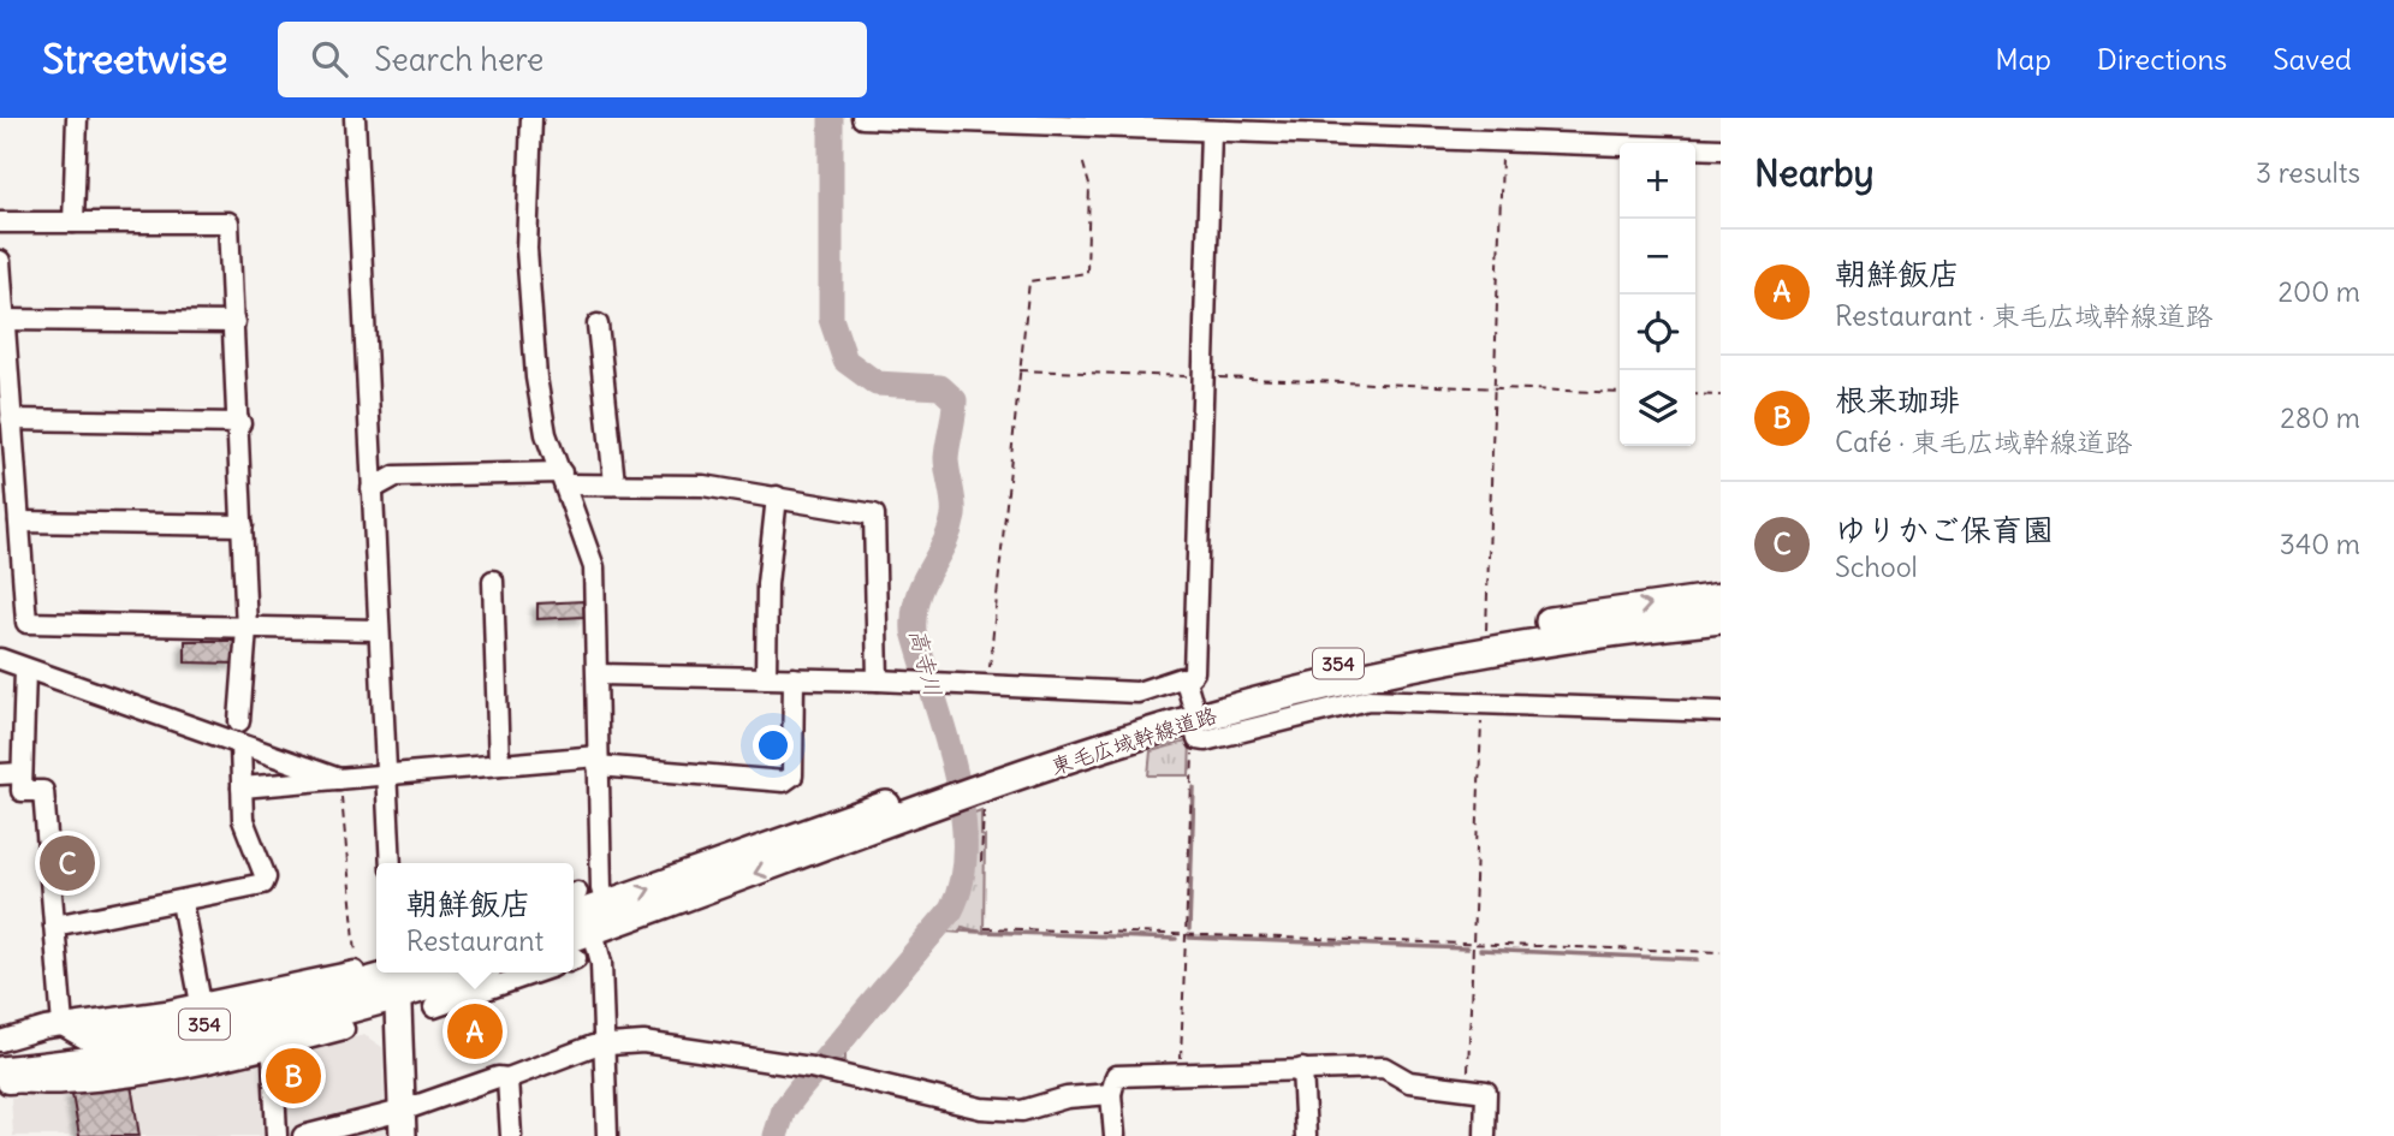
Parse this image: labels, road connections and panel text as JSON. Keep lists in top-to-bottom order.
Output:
{
  "streets": {
    "highway": ["354", "東毛広域幹線道路"]
  },
  "water": ["高寺川"],
  "page": {
    "header": "Streetwise",
    "search": "Search here",
    "nav": ["Map", "Directions", "Saved"],
    "heading": ["Nearby", "3 results"],
    "map_buttons": ["+", "−"],
    "list": [
      {
        "mark": "A",
        "name": "朝鮮飯店",
        "note": "Restaurant · 東毛広域幹線道路",
        "value": "200 m"
      },
      {
        "mark": "B",
        "name": "根来珈琲",
        "note": "Café · 東毛広域幹線道路",
        "value": "280 m"
      },
      {
        "mark": "C",
        "name": "ゆりかご保育園",
        "note": "School",
        "value": "340 m"
      }
    ],
    "pins": ["C", "A", "B"],
    "popup": ["朝鮮飯店", "Restaurant"]
  }
}
